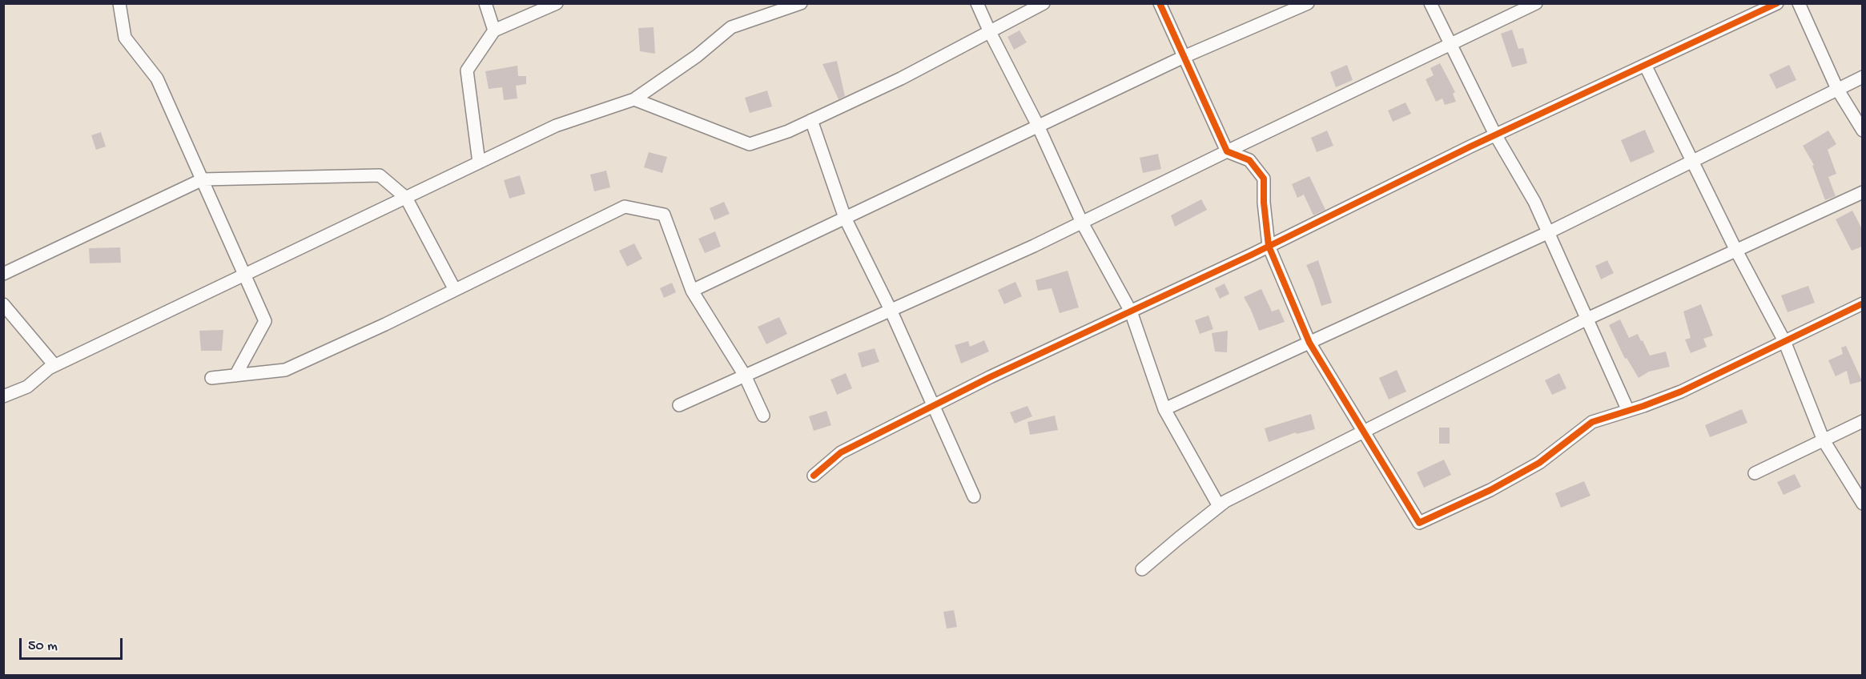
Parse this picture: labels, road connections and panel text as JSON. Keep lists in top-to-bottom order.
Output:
{
  "scale_bar": "50 m"
}
